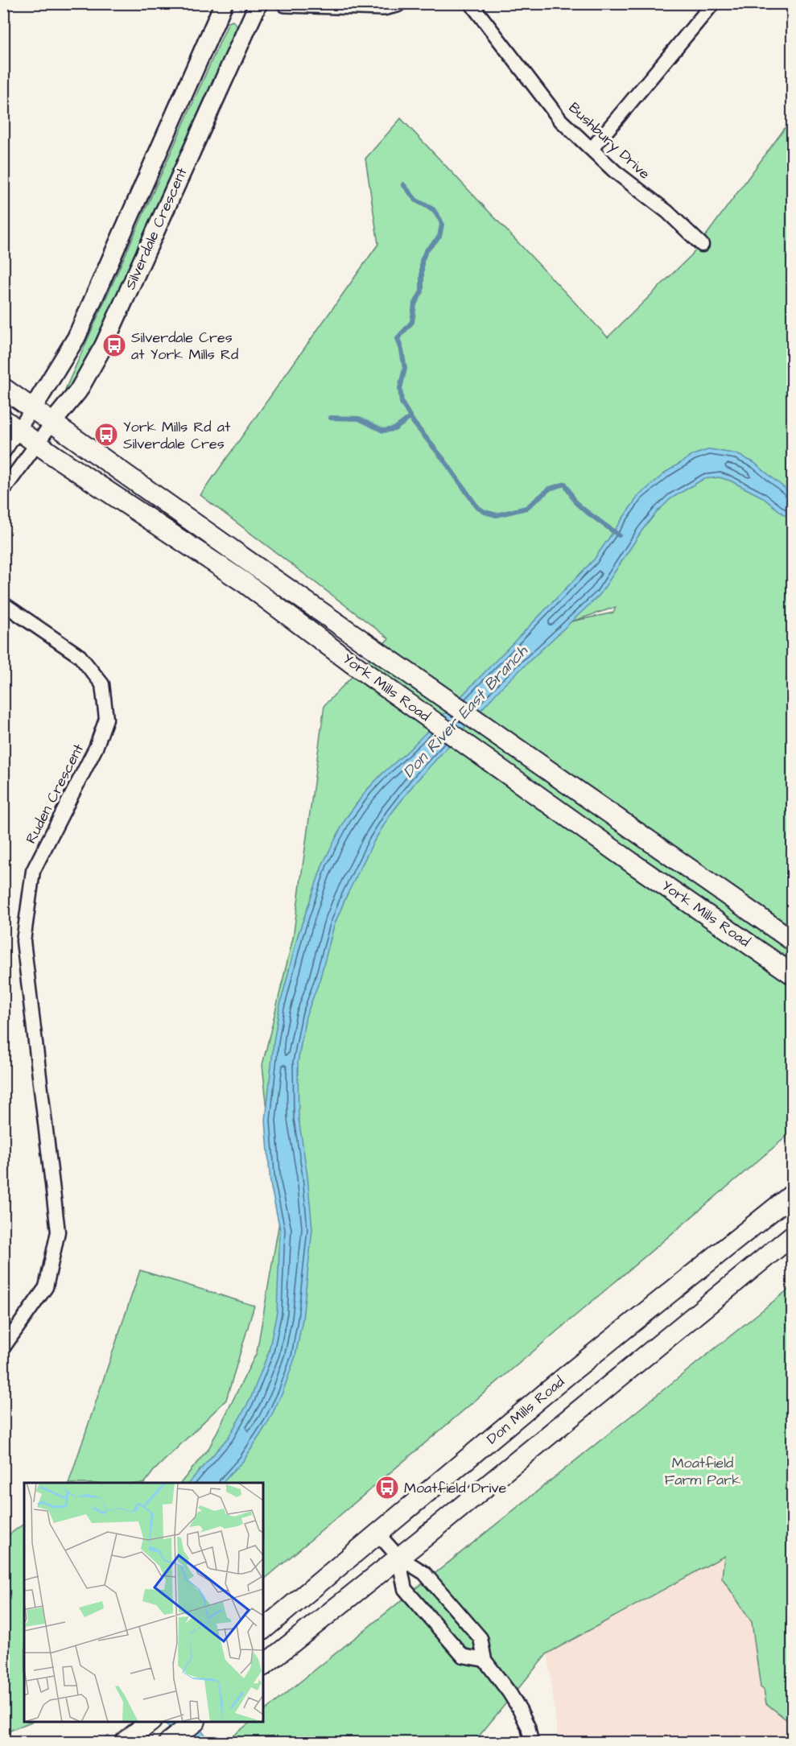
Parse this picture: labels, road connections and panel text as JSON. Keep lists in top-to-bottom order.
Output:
{
  "streets": {
    "main road": ["York Mills Road", "Don Mills Road"],
    "street": ["Bushbury Drive", "Silverdale Crescent", "Ruden Crescent"]
  },
  "crossings": [
    ["Silverdale Crescent", "York Mills Road"]
  ],
  "water": ["Don River East Branch"],
  "parks": ["Moatfield Farm Park"],
  "places": {
    "bus stop": ["Silverdale Cres at York Mills Rd", "York Mills Rd at Silverdale Cres", "Moatfield Drive"]
  }
}
